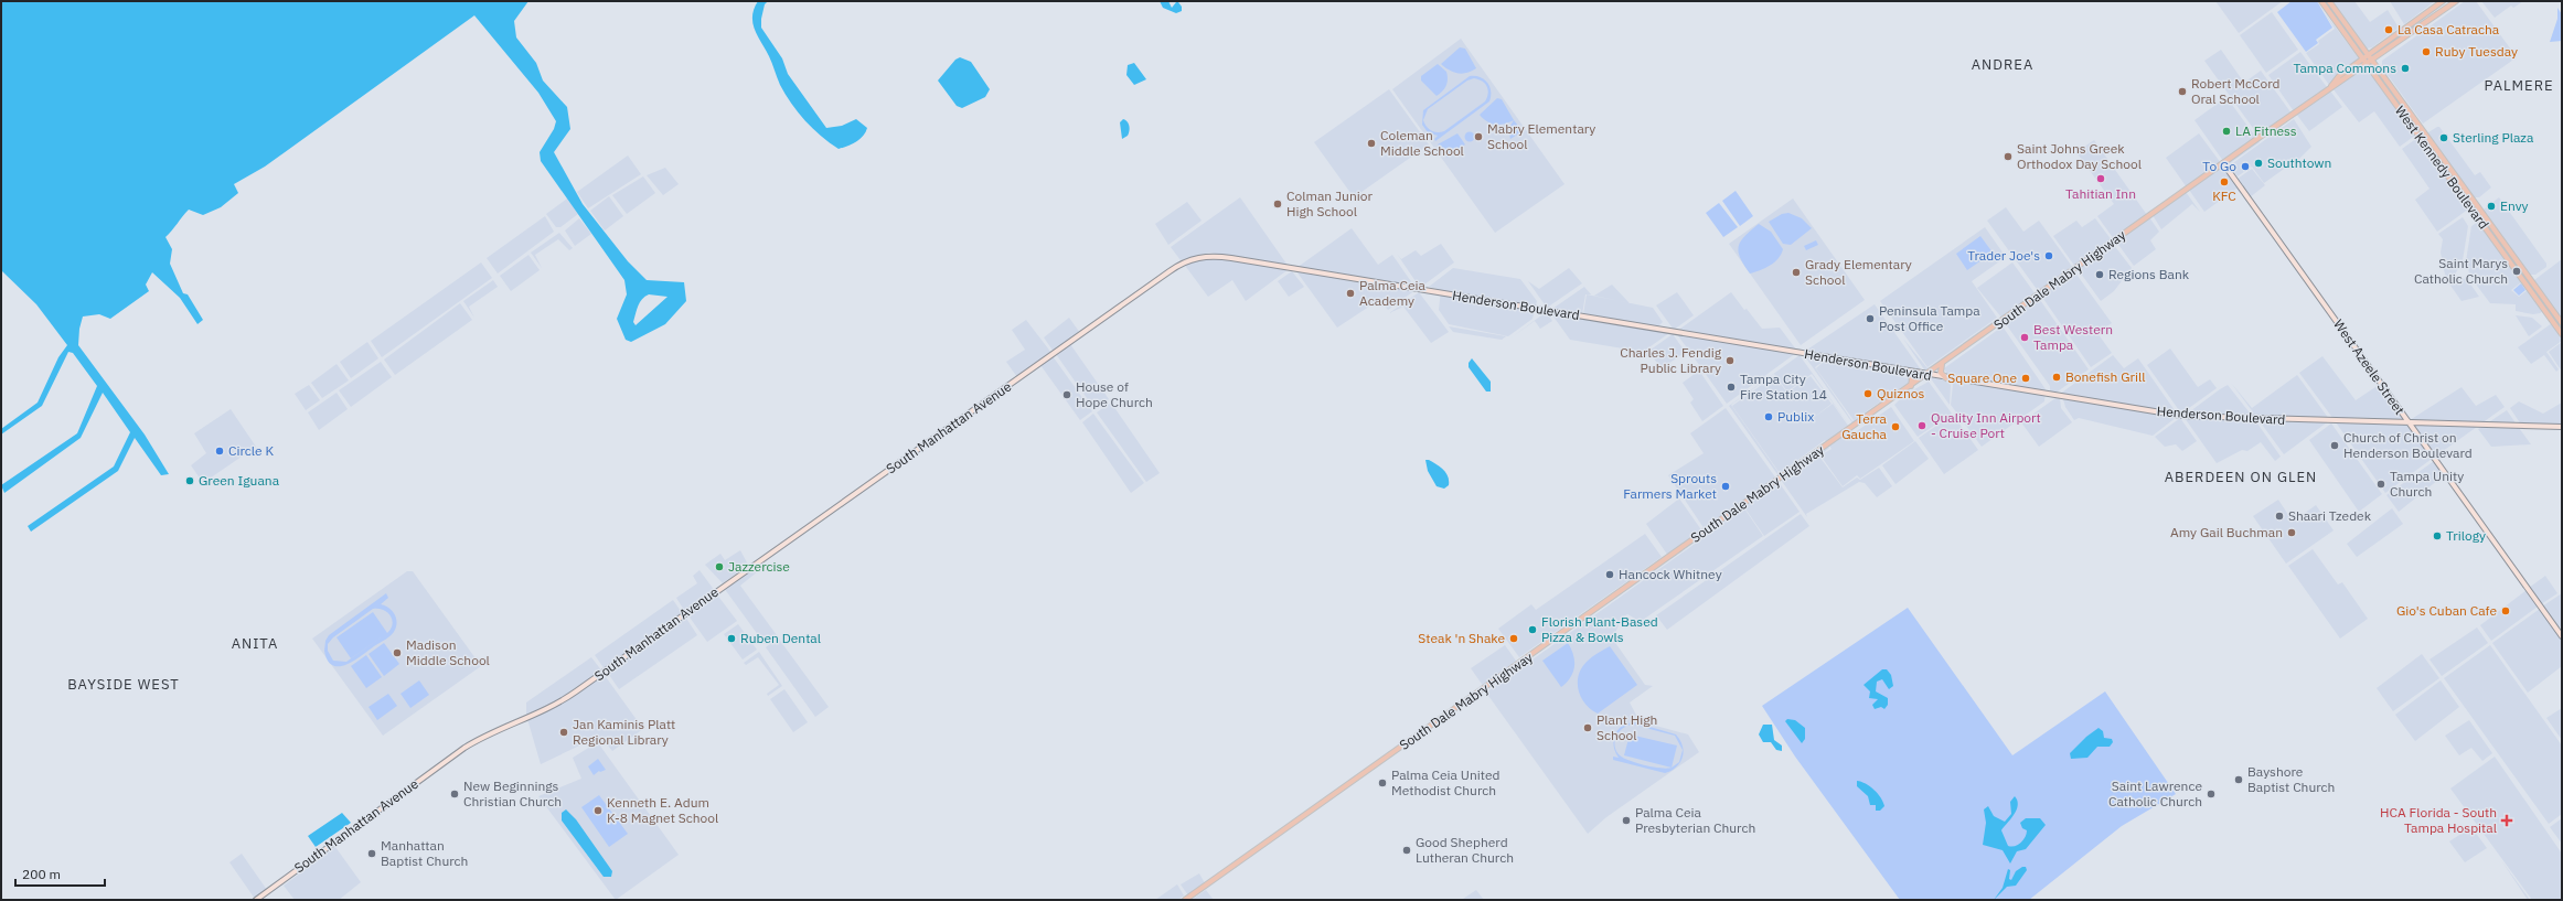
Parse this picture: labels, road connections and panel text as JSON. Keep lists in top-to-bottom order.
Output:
{
  "streets": {
    "main road": [
      "West Kennedy Boulevard",
      "South Dale Mabry Highway",
      "Henderson Boulevard",
      "West Azeele Street",
      "South Manhattan Avenue"
    ]
  },
  "crossings": [
    ["South Dale Mabry Highway", "Henderson Boulevard"],
    ["South Dale Mabry Highway", "West Azeele Street"],
    ["Henderson Boulevard", "West Azeele Street"],
    ["Henderson Boulevard", "South Manhattan Avenue"]
  ],
  "districts": [
    "ANDREA",
    "PALMERE",
    "ABERDEEN ON GLEN",
    "ANITA",
    "BAYSIDE WEST"
  ],
  "places": {
    "other": [
      "La Casa Catracha",
      "Ruby Tuesday",
      "Tampa Commons",
      "Robert McCord Oral School",
      "LA Fitness",
      "Mabry Elementary School",
      "Sterling Plaza",
      "Coleman Middle School",
      "Saint Johns Greek Orthodox Day School",
      "Southtown",
      "To Go",
      "Tahitian Inn",
      "KFC",
      "Colman Junior High School",
      "Envy",
      "Trader Joe's",
      "Saint Marys Catholic Church",
      "Grady Elementary School",
      "Regions Bank",
      "Palma Ceia Academy",
      "Peninsula Tampa Post Office",
      "Best Western Tampa",
      "Charles J. Fendig Public Library",
      "Bonefish Grill",
      "Square One",
      "Tampa City Fire Station 14",
      "Quiznos",
      "House of Hope Church",
      "Publix",
      "Quality Inn Airport - Cruise Port",
      "Terra Gaucha",
      "Church of Christ on Henderson Boulevard",
      "Circle K",
      "Green Iguana",
      "Tampa Unity Church",
      "Sprouts Farmers Market",
      "Shaari Tzedek",
      "Amy Gail Buchman",
      "Trilogy",
      "Jazzercise",
      "Hancock Whitney",
      "Gio's Cuban Cafe",
      "Florish Plant-Based Pizza & Bowls",
      "Ruben Dental",
      "Steak 'n Shake",
      "Madison Middle School",
      "Plant High School",
      "Jan Kaminis Platt Regional Library",
      "Bayshore Baptist Church",
      "Palma Ceia United Methodist Church",
      "New Beginnings Christian Church",
      "Saint Lawrence Catholic Church",
      "Kenneth E. Adum K-8 Magnet School",
      "Palma Ceia Presbyterian Church",
      "Good Shepherd Lutheran Church",
      "Manhattan Baptist Church"
    ],
    "health": ["HCA Florida - South Tampa Hospital"]
  },
  "scale_bar": "200 m"
}
